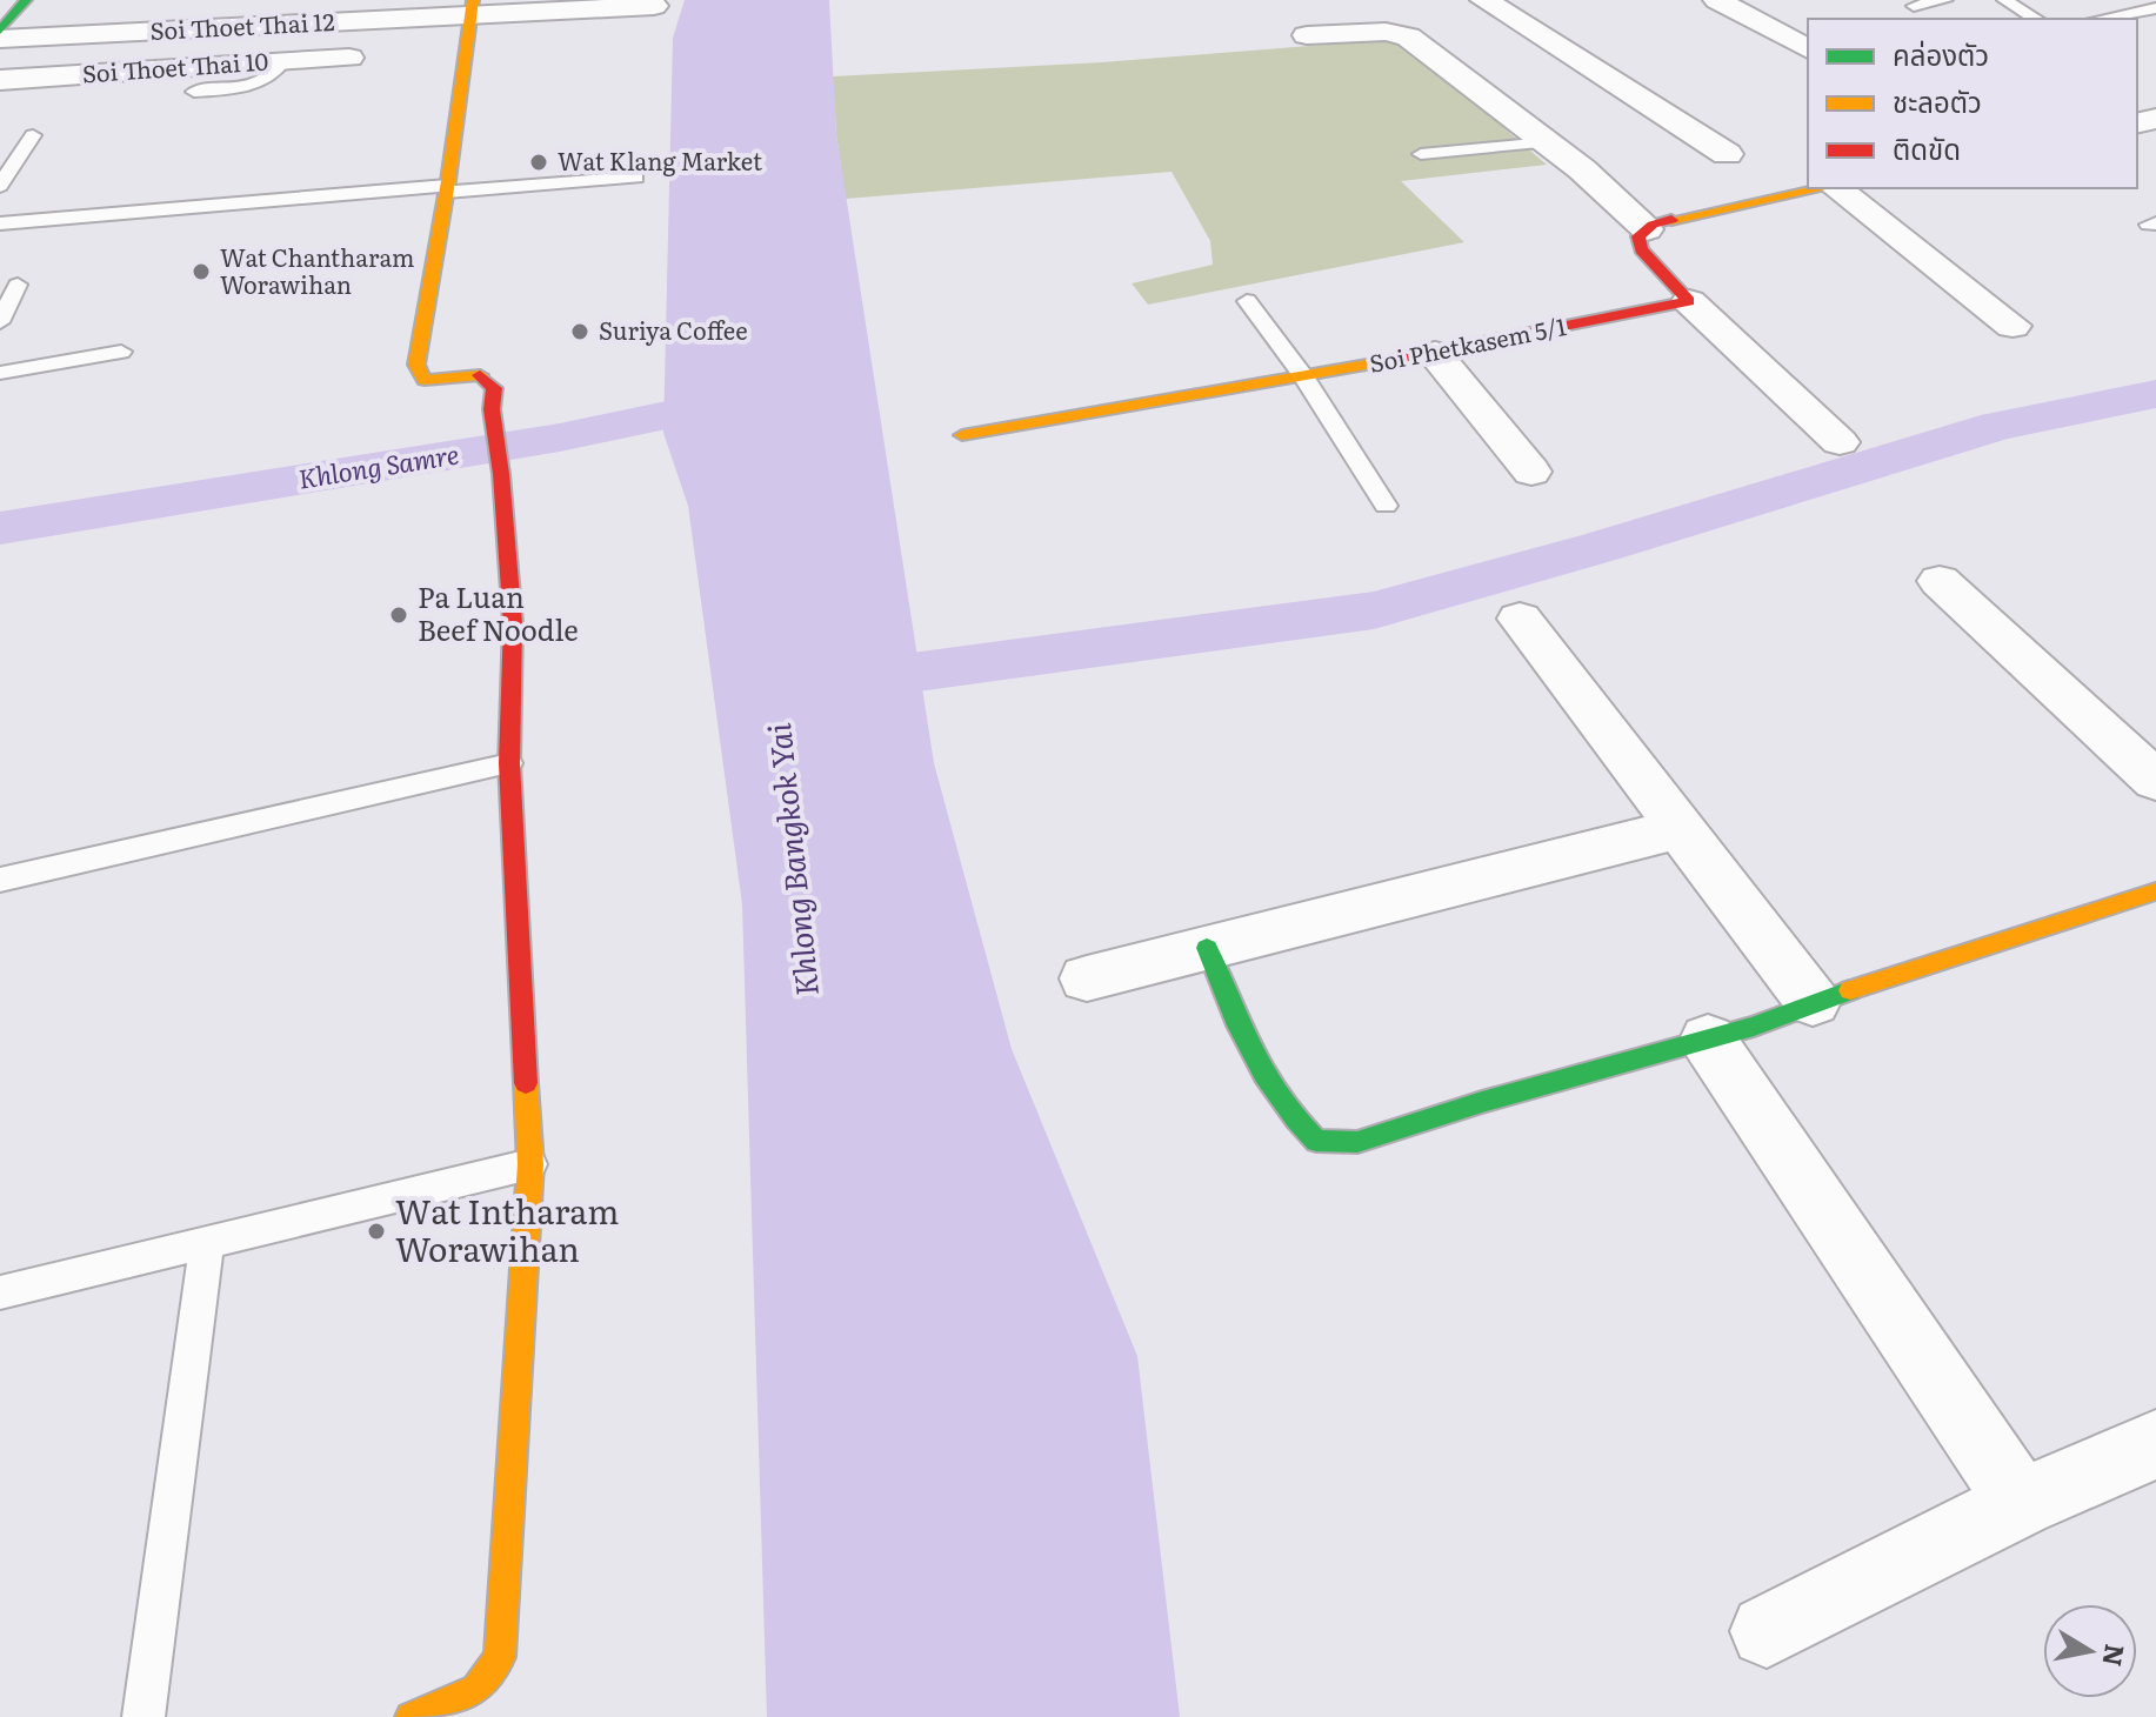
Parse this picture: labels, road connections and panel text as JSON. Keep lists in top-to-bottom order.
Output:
{
  "streets": {
    "street": ["Soi Thoet Thai 12", "Soi Thoet Thai 10", "Soi Phetkasem 5/1"]
  },
  "water": ["Khlong Samre", "Khlong Bangkok Yai"],
  "places": [
    "Wat Klang Market",
    "Wat Chantharam Worawihan",
    "Suriya Coffee",
    "Pa Luan Beef Noodle",
    "Wat Intharam Worawihan"
  ],
  "legend": ["คล่องตัว", "ชะลอตัว", "ติดขัด"],
  "north": "right"
}
